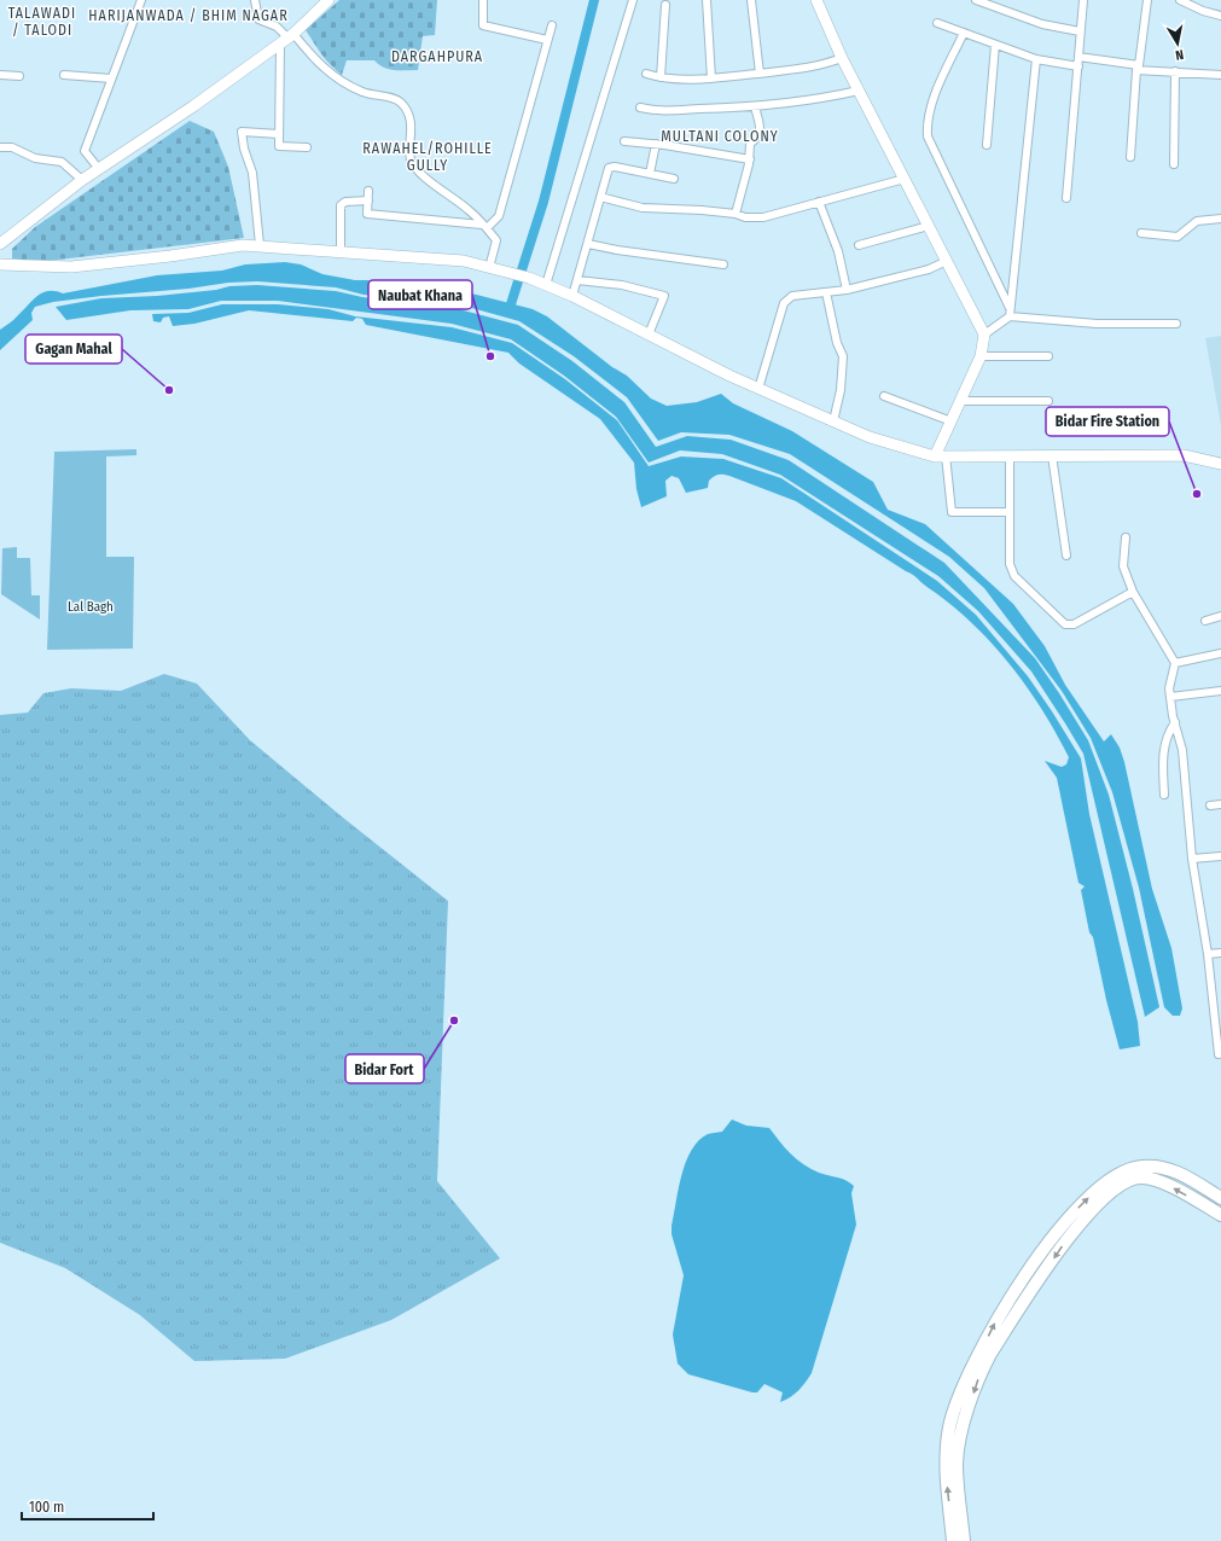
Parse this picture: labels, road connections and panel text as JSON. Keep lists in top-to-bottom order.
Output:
{
  "districts": [
    "TALAWADI / TALODI",
    "HARIJANWADA / BHIM NAGAR",
    "DARGAHPURA",
    "MULTANI COLONY",
    "RAWAHEL/ROHILLE GULLY"
  ],
  "parks": ["Lal Bagh"],
  "places": [
    "Naubat Khana",
    "Gagan Mahal",
    "Bidar Fire Station",
    "Bidar Fort"
  ],
  "scale_bar": "100 m",
  "north": "bottom"
}
